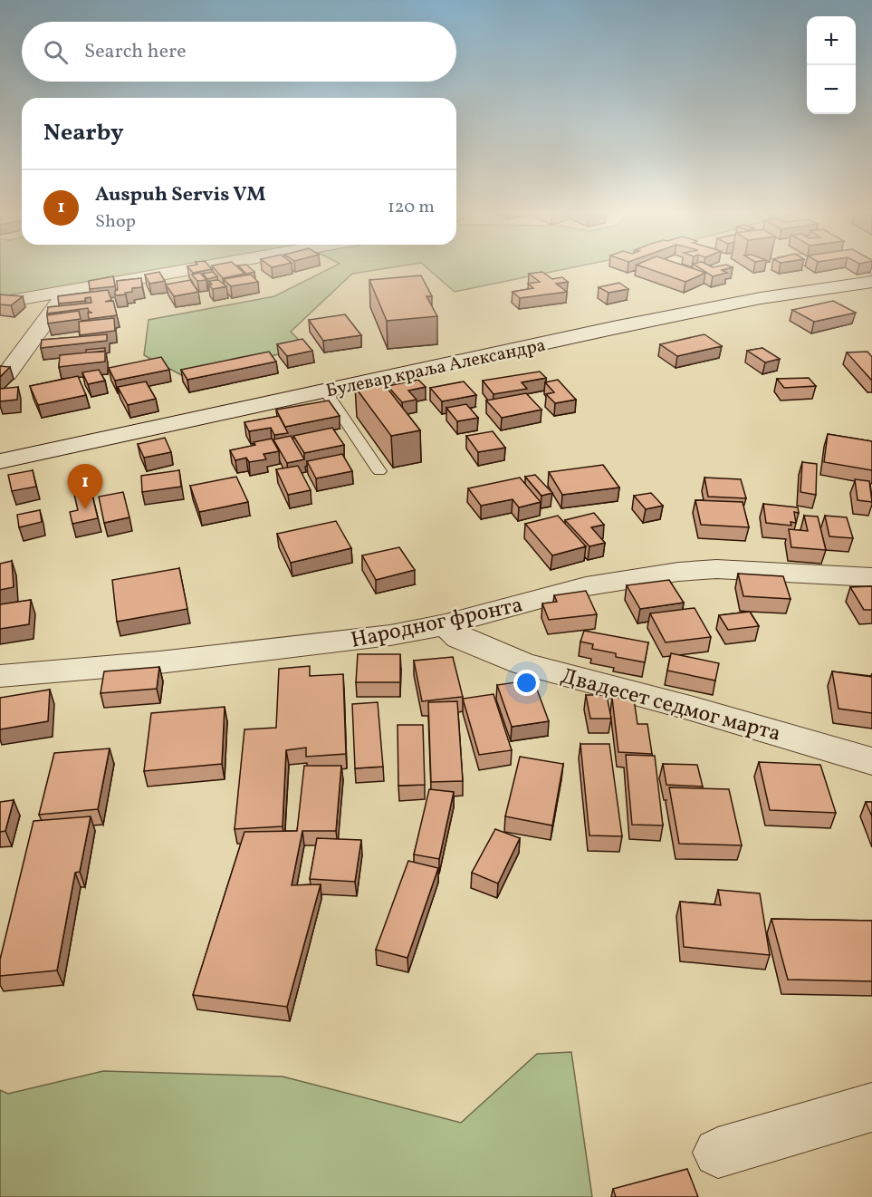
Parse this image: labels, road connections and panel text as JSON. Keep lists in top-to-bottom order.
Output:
{
  "streets": {
    "street": ["Булевар краља Александра", "Народног фронта", "Двадесет седмог марта"]
  },
  "crossings": [
    ["Народног фронта", "Двадесет седмог марта"]
  ],
  "page": {
    "map_buttons": ["+", "−"],
    "search": "Search here",
    "heading": "Nearby",
    "list": [
      {
        "mark": "1",
        "name": "Auspuh Servis VM",
        "note": "Shop",
        "value": "120 m"
      }
    ],
    "pins": "1"
  }
}
